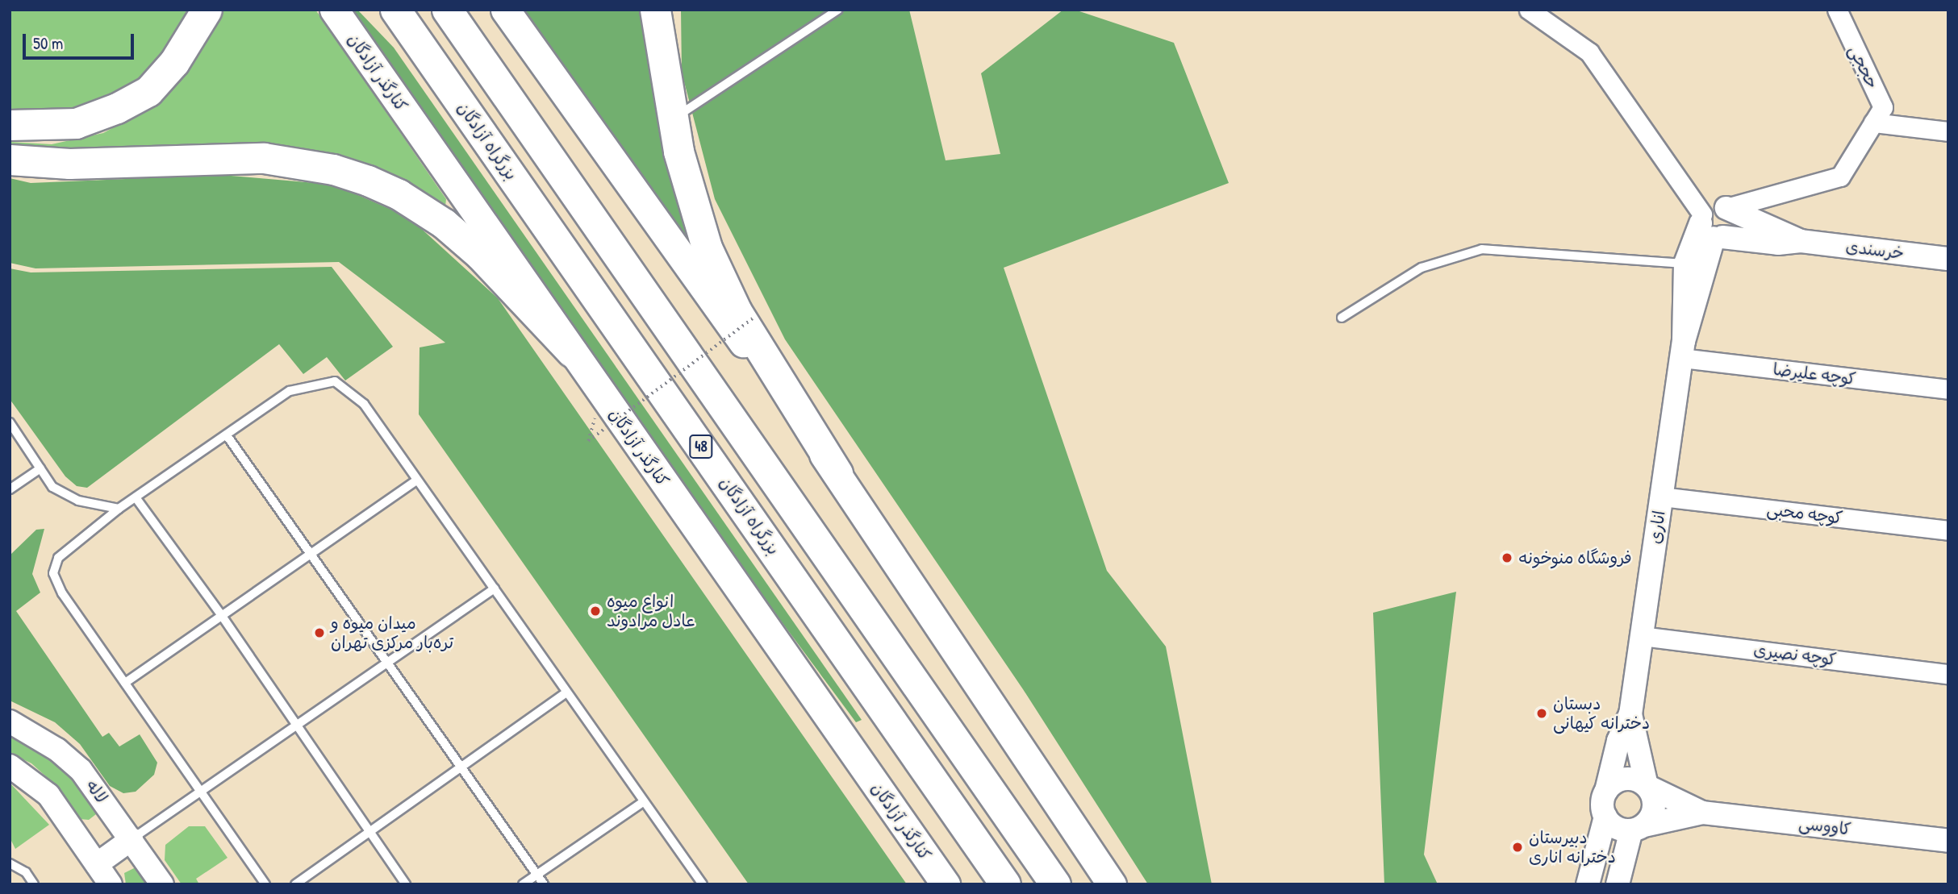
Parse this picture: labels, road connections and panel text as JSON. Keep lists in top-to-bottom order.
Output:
{
  "streets": {
    "highway": ["بزرگراه آزادگان", "48"],
    "main road": ["کنارگذر آزادگان"],
    "street": [
      "حججی",
      "خرسندی",
      "کوچه علیرضا",
      "کوچه محبی",
      "اناری",
      "کوچه نصیری",
      "لاله",
      "کاووسی"
    ]
  },
  "crossings": [
    ["کوچه علیرضا", "اناری"],
    ["کوچه محبی", "اناری"],
    ["اناری", "کوچه نصیری"]
  ],
  "places": [
    "فروشگاه منوخونه",
    "انواع میوه عادل مرادوند",
    "میدان میوه و تره‌بار مرکزی تهران",
    "دبستان دخترانه کیهانی",
    "دبیرستان دخترانه اناری"
  ],
  "scale_bar": "50 m"
}
